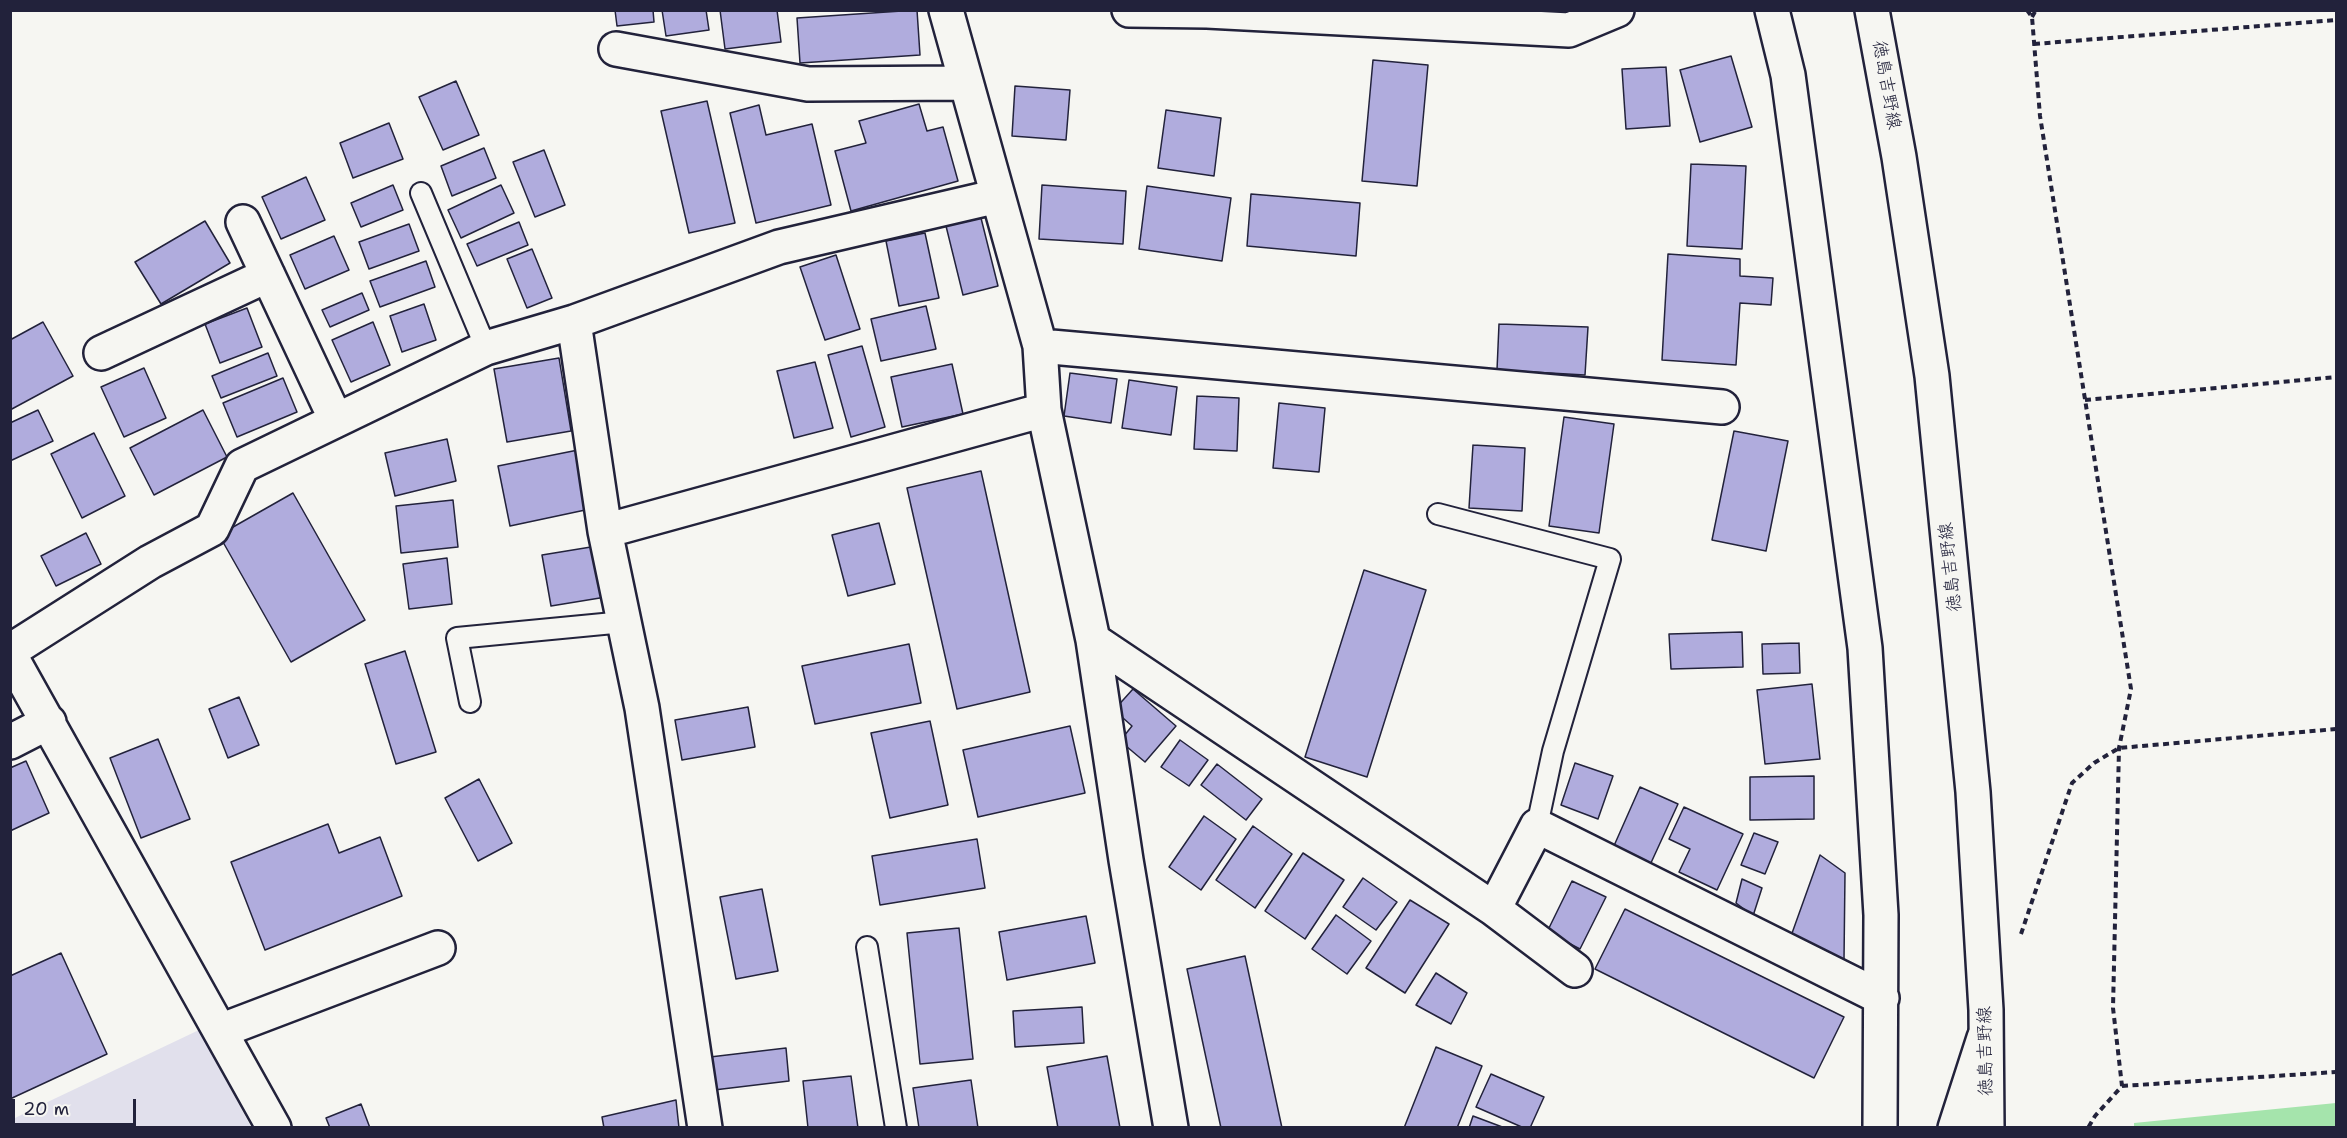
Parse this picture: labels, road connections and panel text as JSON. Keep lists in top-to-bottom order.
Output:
{
  "streets": {
    "street": ["徳島吉野線"]
  },
  "scale_bar": "20 m"
}
